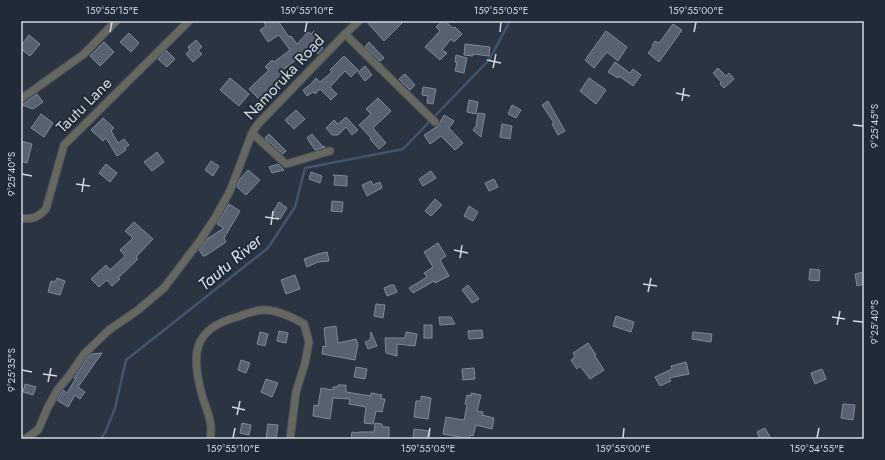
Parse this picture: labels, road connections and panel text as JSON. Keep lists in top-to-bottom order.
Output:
{
  "streets": {
    "street": ["Namoruka Road", "Tautu Lane"]
  },
  "water": ["Tautu River"],
  "coordinates": [
    "159°55'15\"E",
    "159°55'10\"E",
    "159°55'05\"E",
    "159°55'00\"E",
    "9°25'45\"S",
    "9°25'40\"S",
    "9°25'35\"S",
    "159°54'55\"E"
  ]
}
